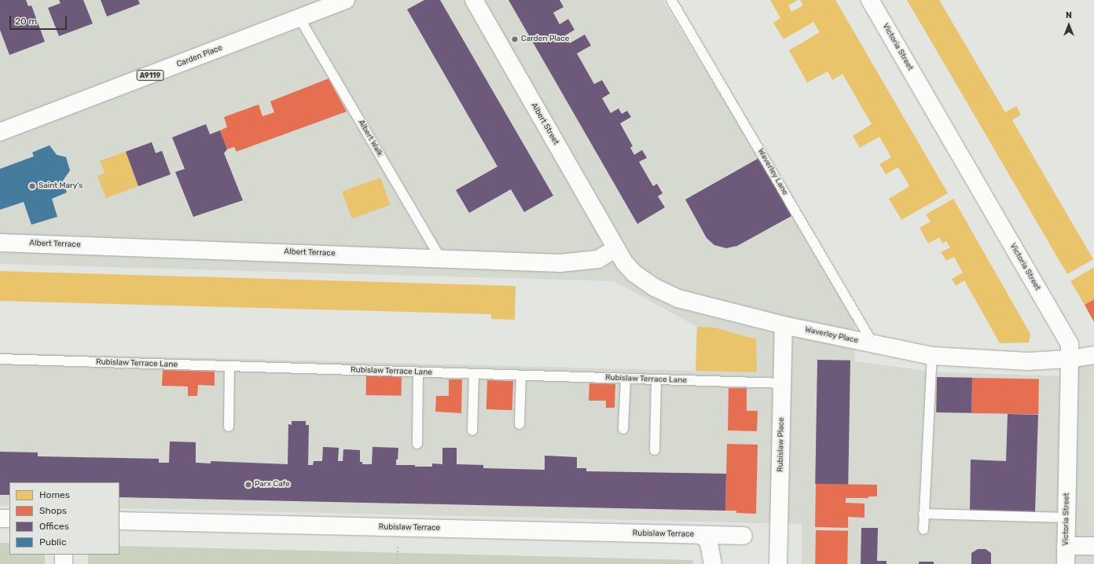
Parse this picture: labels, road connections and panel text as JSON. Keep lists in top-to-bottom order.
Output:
{
  "streets": {
    "street": [
      "Victoria Street",
      "Carden Place",
      "A9119",
      "Albert Street",
      "Albert Terrace",
      "Waverley Place",
      "Rubislaw Place",
      "Rubislaw Terrace"
    ],
    "lane": ["Albert Walk", "Waverley Lane", "Rubislaw Terrace Lane"]
  },
  "crossings": [
    ["Victoria Street", "Waverley Place"],
    ["Carden Place", "Albert Walk"],
    ["Albert Street", "Albert Terrace"],
    ["Albert Street", "Waverley Place"],
    ["Albert Walk", "Albert Terrace"],
    ["Waverley Lane", "Waverley Place"],
    ["Albert Terrace", "Waverley Place"],
    ["Waverley Place", "Rubislaw Place"],
    ["Rubislaw Terrace Lane", "Rubislaw Place"]
  ],
  "places": ["Carden Place", "Saint Mary's", "Parx Cafe"],
  "legend": [
    "Homes",
    "Shops",
    "Offices",
    "Public"
  ],
  "scale_bar": "20 m",
  "north": "top"
}
